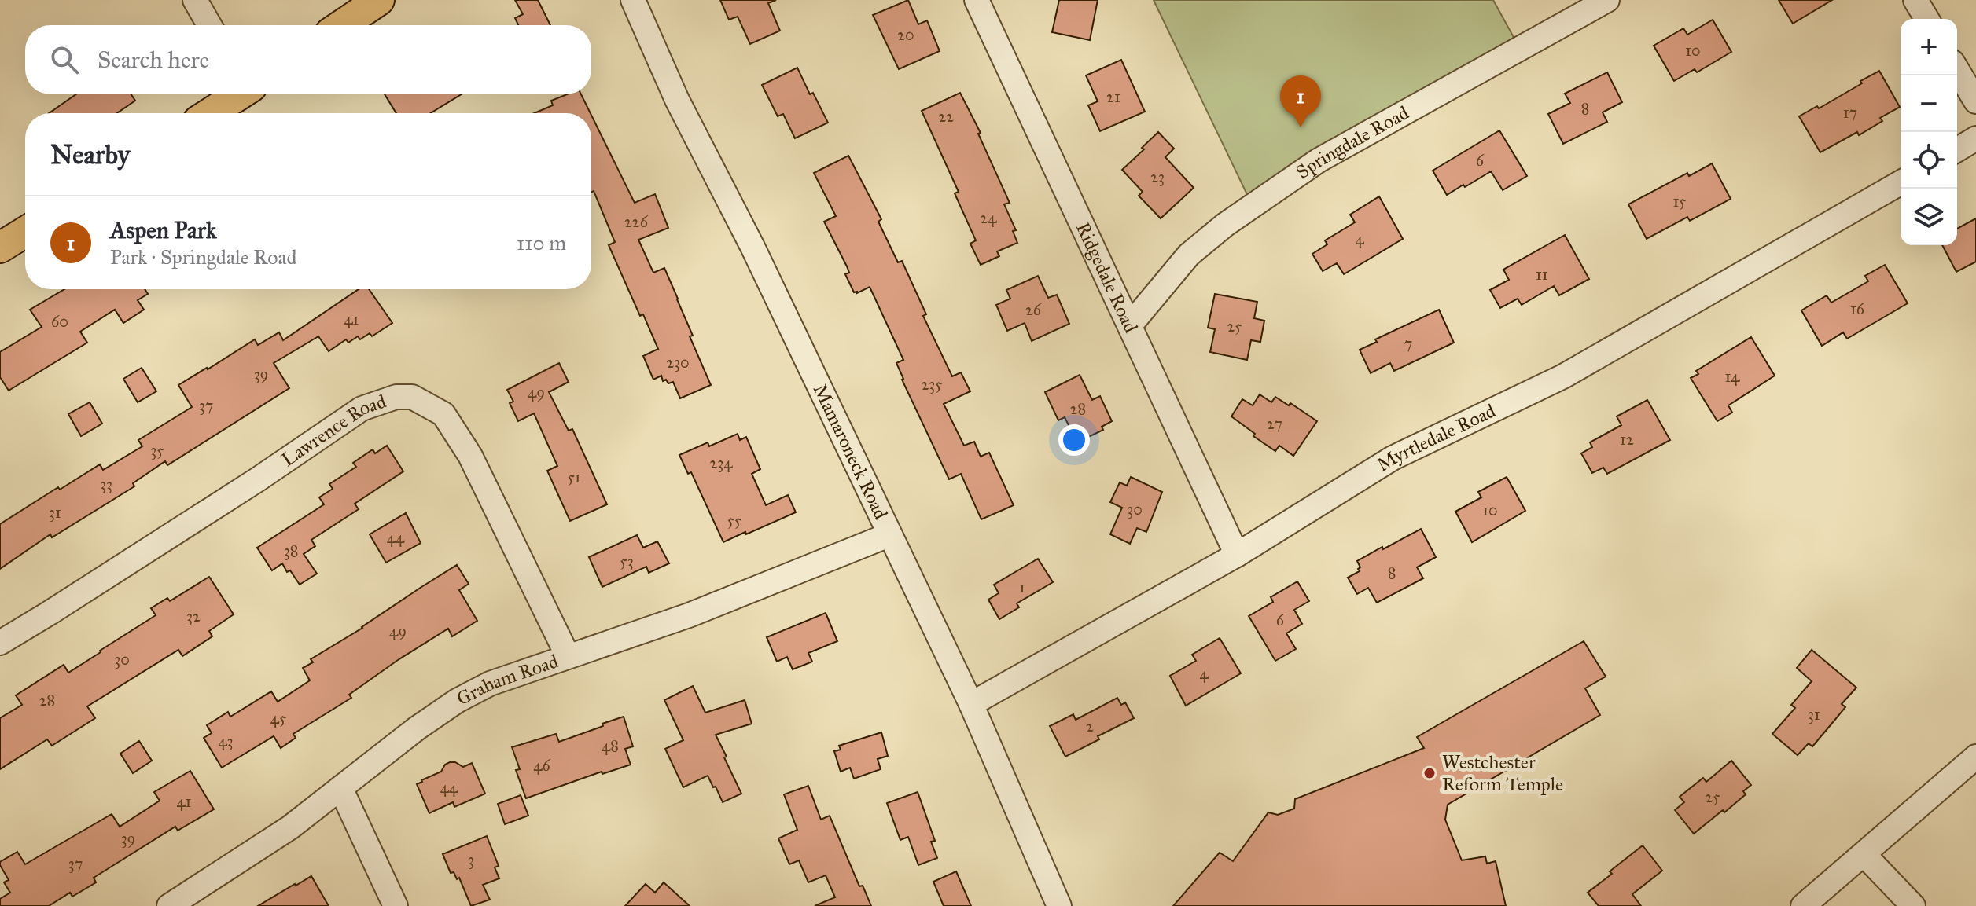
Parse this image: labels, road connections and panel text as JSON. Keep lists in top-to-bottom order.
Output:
{
  "streets": {
    "street": [
      "Springdale Road",
      "Ridgedale Road",
      "Lawrence Road",
      "Myrtledale Road",
      "Mamaroneck Road",
      "Graham Road"
    ]
  },
  "crossings": [
    ["Springdale Road", "Ridgedale Road"],
    ["Ridgedale Road", "Myrtledale Road"],
    ["Lawrence Road", "Graham Road"],
    ["Myrtledale Road", "Mamaroneck Road"],
    ["Mamaroneck Road", "Graham Road"]
  ],
  "places": ["Westchester Reform Temple"],
  "house_numbers": [
    "20",
    "10",
    "21",
    "8",
    "17",
    "22",
    "6",
    "23",
    "15",
    "24",
    "226",
    "4",
    "11",
    "16",
    "26",
    "41",
    "60",
    "25",
    "7",
    "230",
    "39",
    "14",
    "235",
    "49",
    "37",
    "28",
    "27",
    "12",
    "35",
    "234",
    "51",
    "33",
    "30",
    "10",
    "31",
    "55",
    "44",
    "38",
    "53",
    "8",
    "1",
    "32",
    "6",
    "49",
    "30",
    "4",
    "28",
    "31",
    "45",
    "2",
    "43",
    "48",
    "46",
    "44",
    "25",
    "41",
    "39",
    "3",
    "37"
  ],
  "page": {
    "map_buttons": ["+", "−"],
    "search": "Search here",
    "pins": "1",
    "heading": "Nearby",
    "list": [
      {
        "mark": "1",
        "name": "Aspen Park",
        "note": "Park · Springdale Road",
        "value": "110 m"
      }
    ]
  }
}
